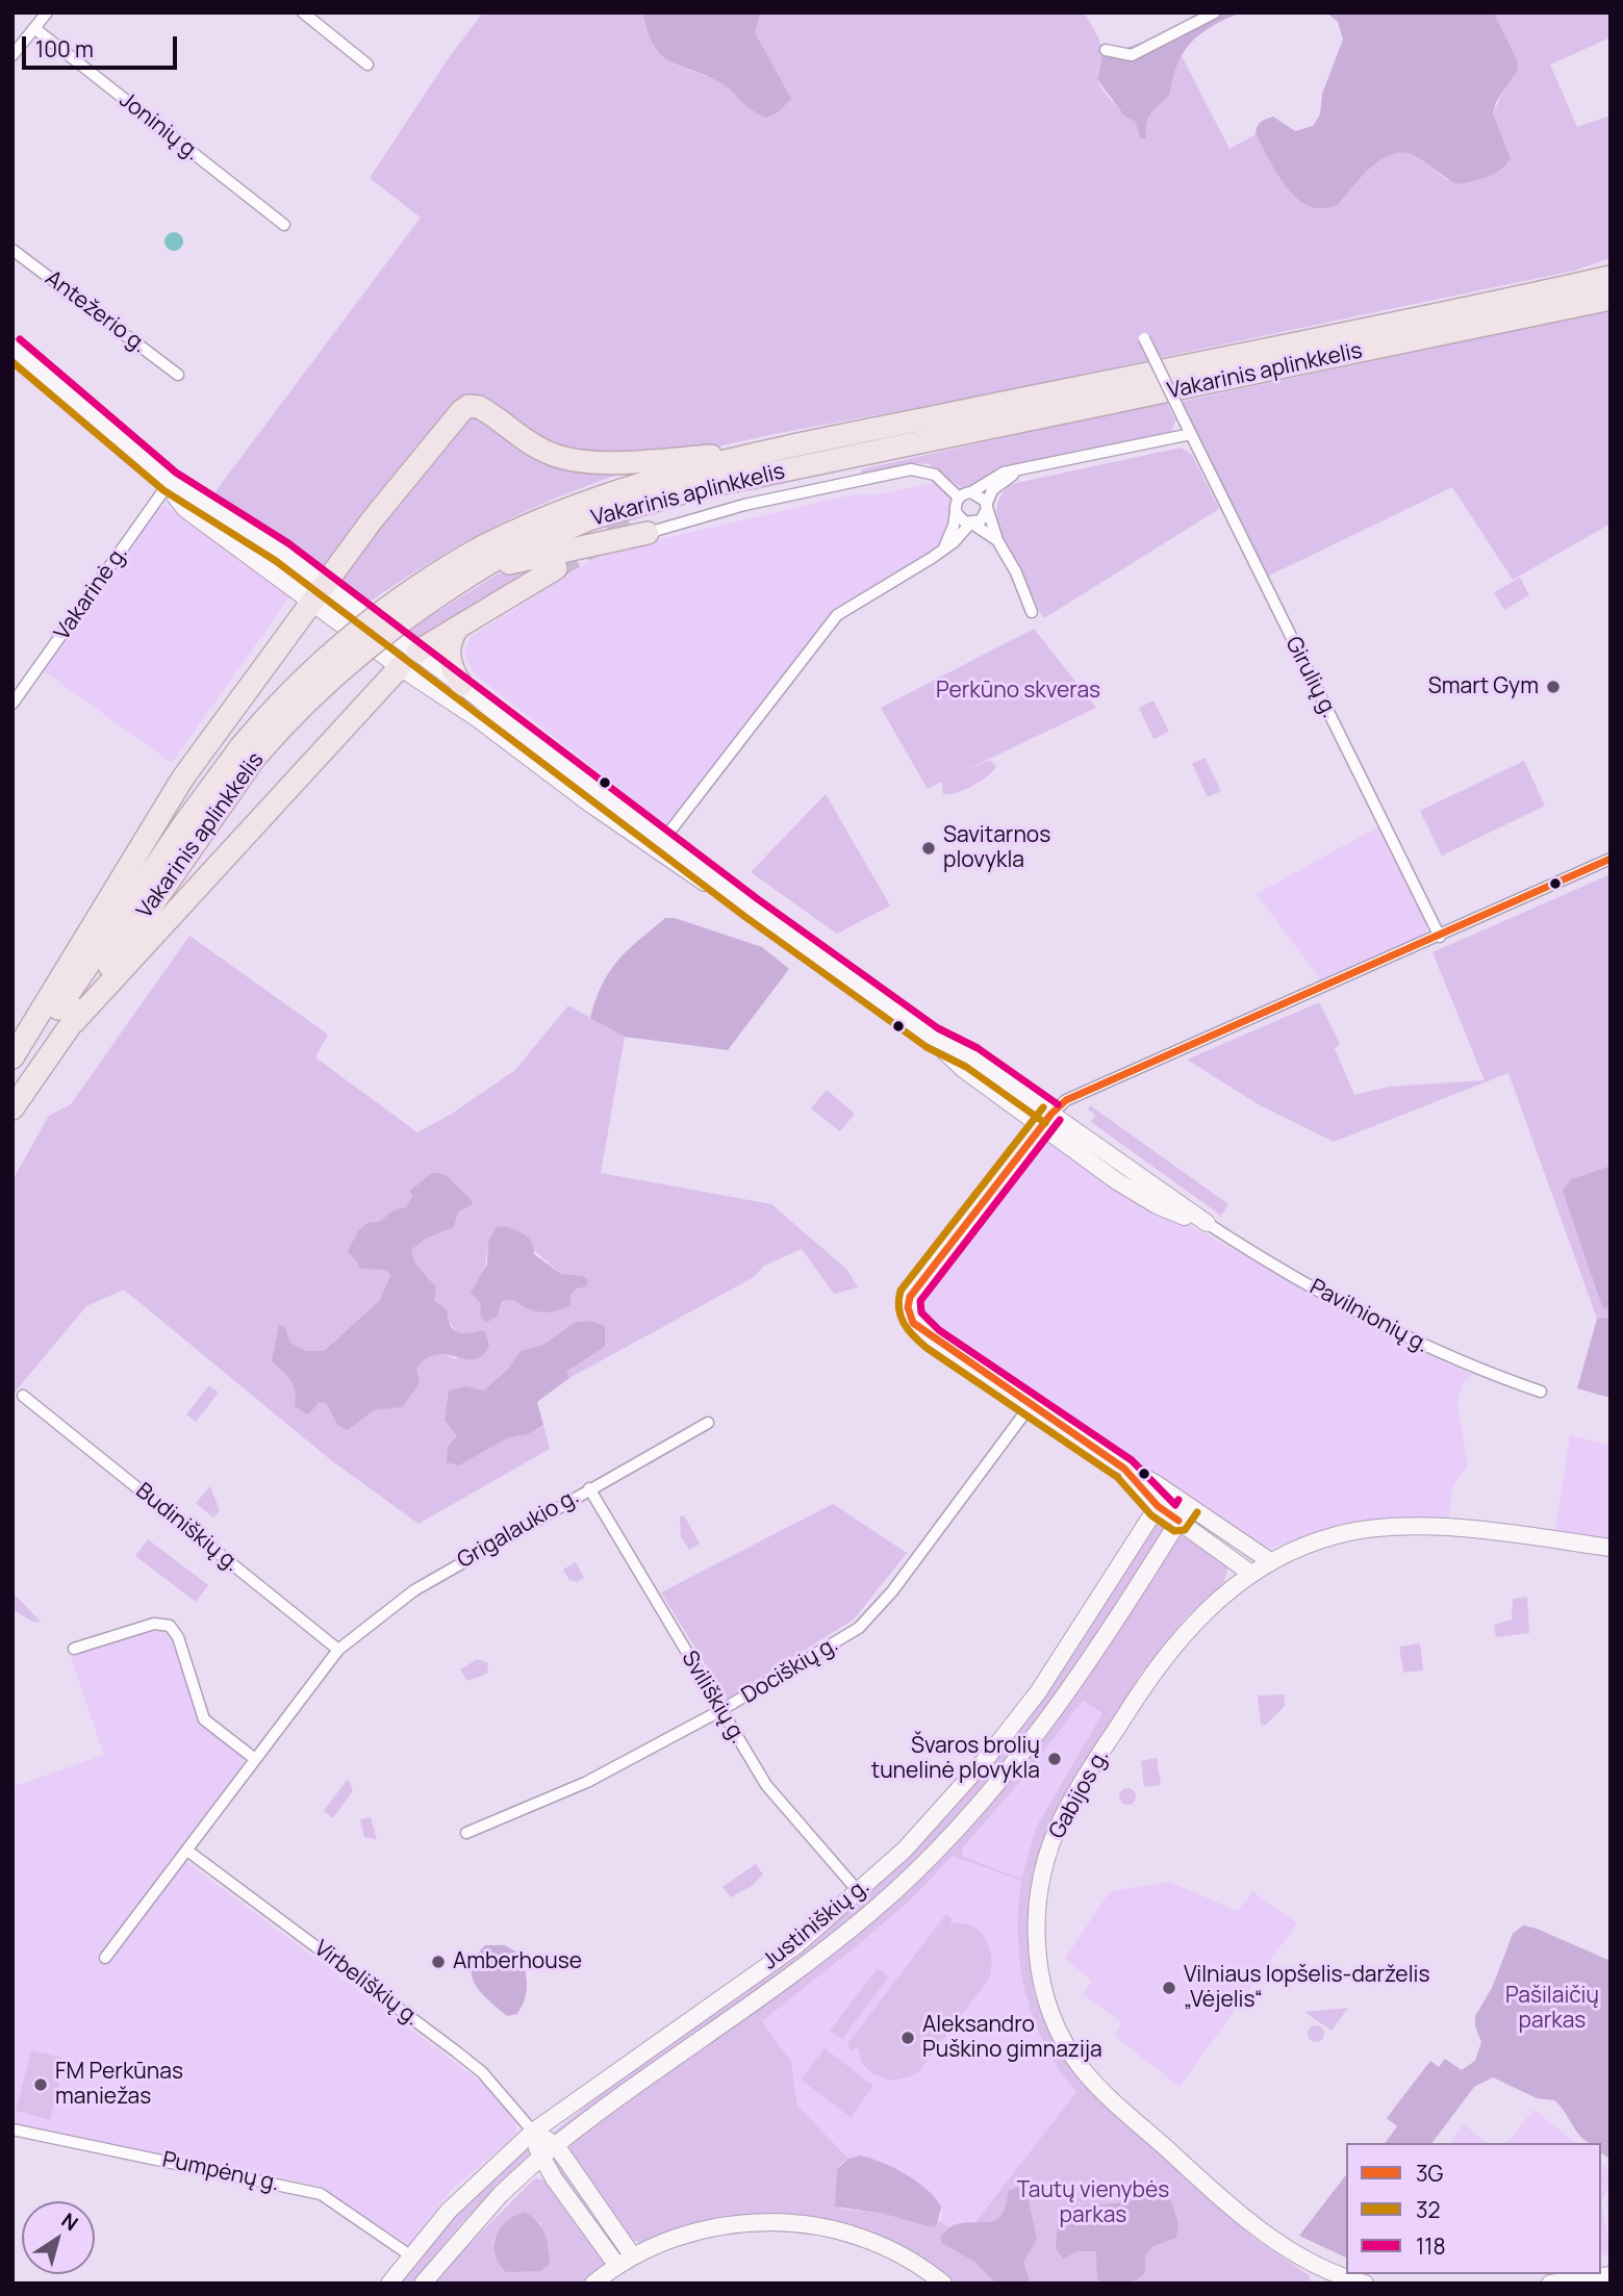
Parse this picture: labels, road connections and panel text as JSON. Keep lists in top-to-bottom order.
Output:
{
  "streets": {
    "highway": ["Vakarinis aplinkkelis"],
    "street": [
      "Joninių g.",
      "Antežerio g.",
      "Vakarinė g.",
      "Girulių g.",
      "Pavilnionių g.",
      "Budiniškių g.",
      "Grigalaukio g.",
      "Dociškių g.",
      "Sviliškių g.",
      "Gabijos g.",
      "Justiniškių g.",
      "Virbeliškių g.",
      "Pumpėnų g."
    ]
  },
  "crossings": [
    ["Vakarinė g.", "Pavilnionių g."],
    ["Budiniškių g.", "Grigalaukio g."],
    ["Grigalaukio g.", "Sviliškių g."],
    ["Dociškių g.", "Sviliškių g."],
    ["Sviliškių g.", "Justiniškių g."],
    ["Justiniškių g.", "Virbeliškių g."],
    ["Justiniškių g.", "Pumpėnų g."]
  ],
  "parks": ["Perkūno skveras", "Pašilaičių parkas", "Tautų vienybės parkas"],
  "places": [
    "Smart Gym",
    "Savitarnos plovykla",
    "Švaros brolių tunelinė plovykla",
    "Amberhouse",
    "Vilniaus lopšelis-darželis „Vėjelis“",
    "Aleksandro Puškino gimnazija",
    "FM Perkūnas maniežas"
  ],
  "lines": ["transit line 118", "transit line 32", "transit line 3G"],
  "legend": ["3G", "32", "118"],
  "scale_bar": "100 m",
  "north": "top right"
}
